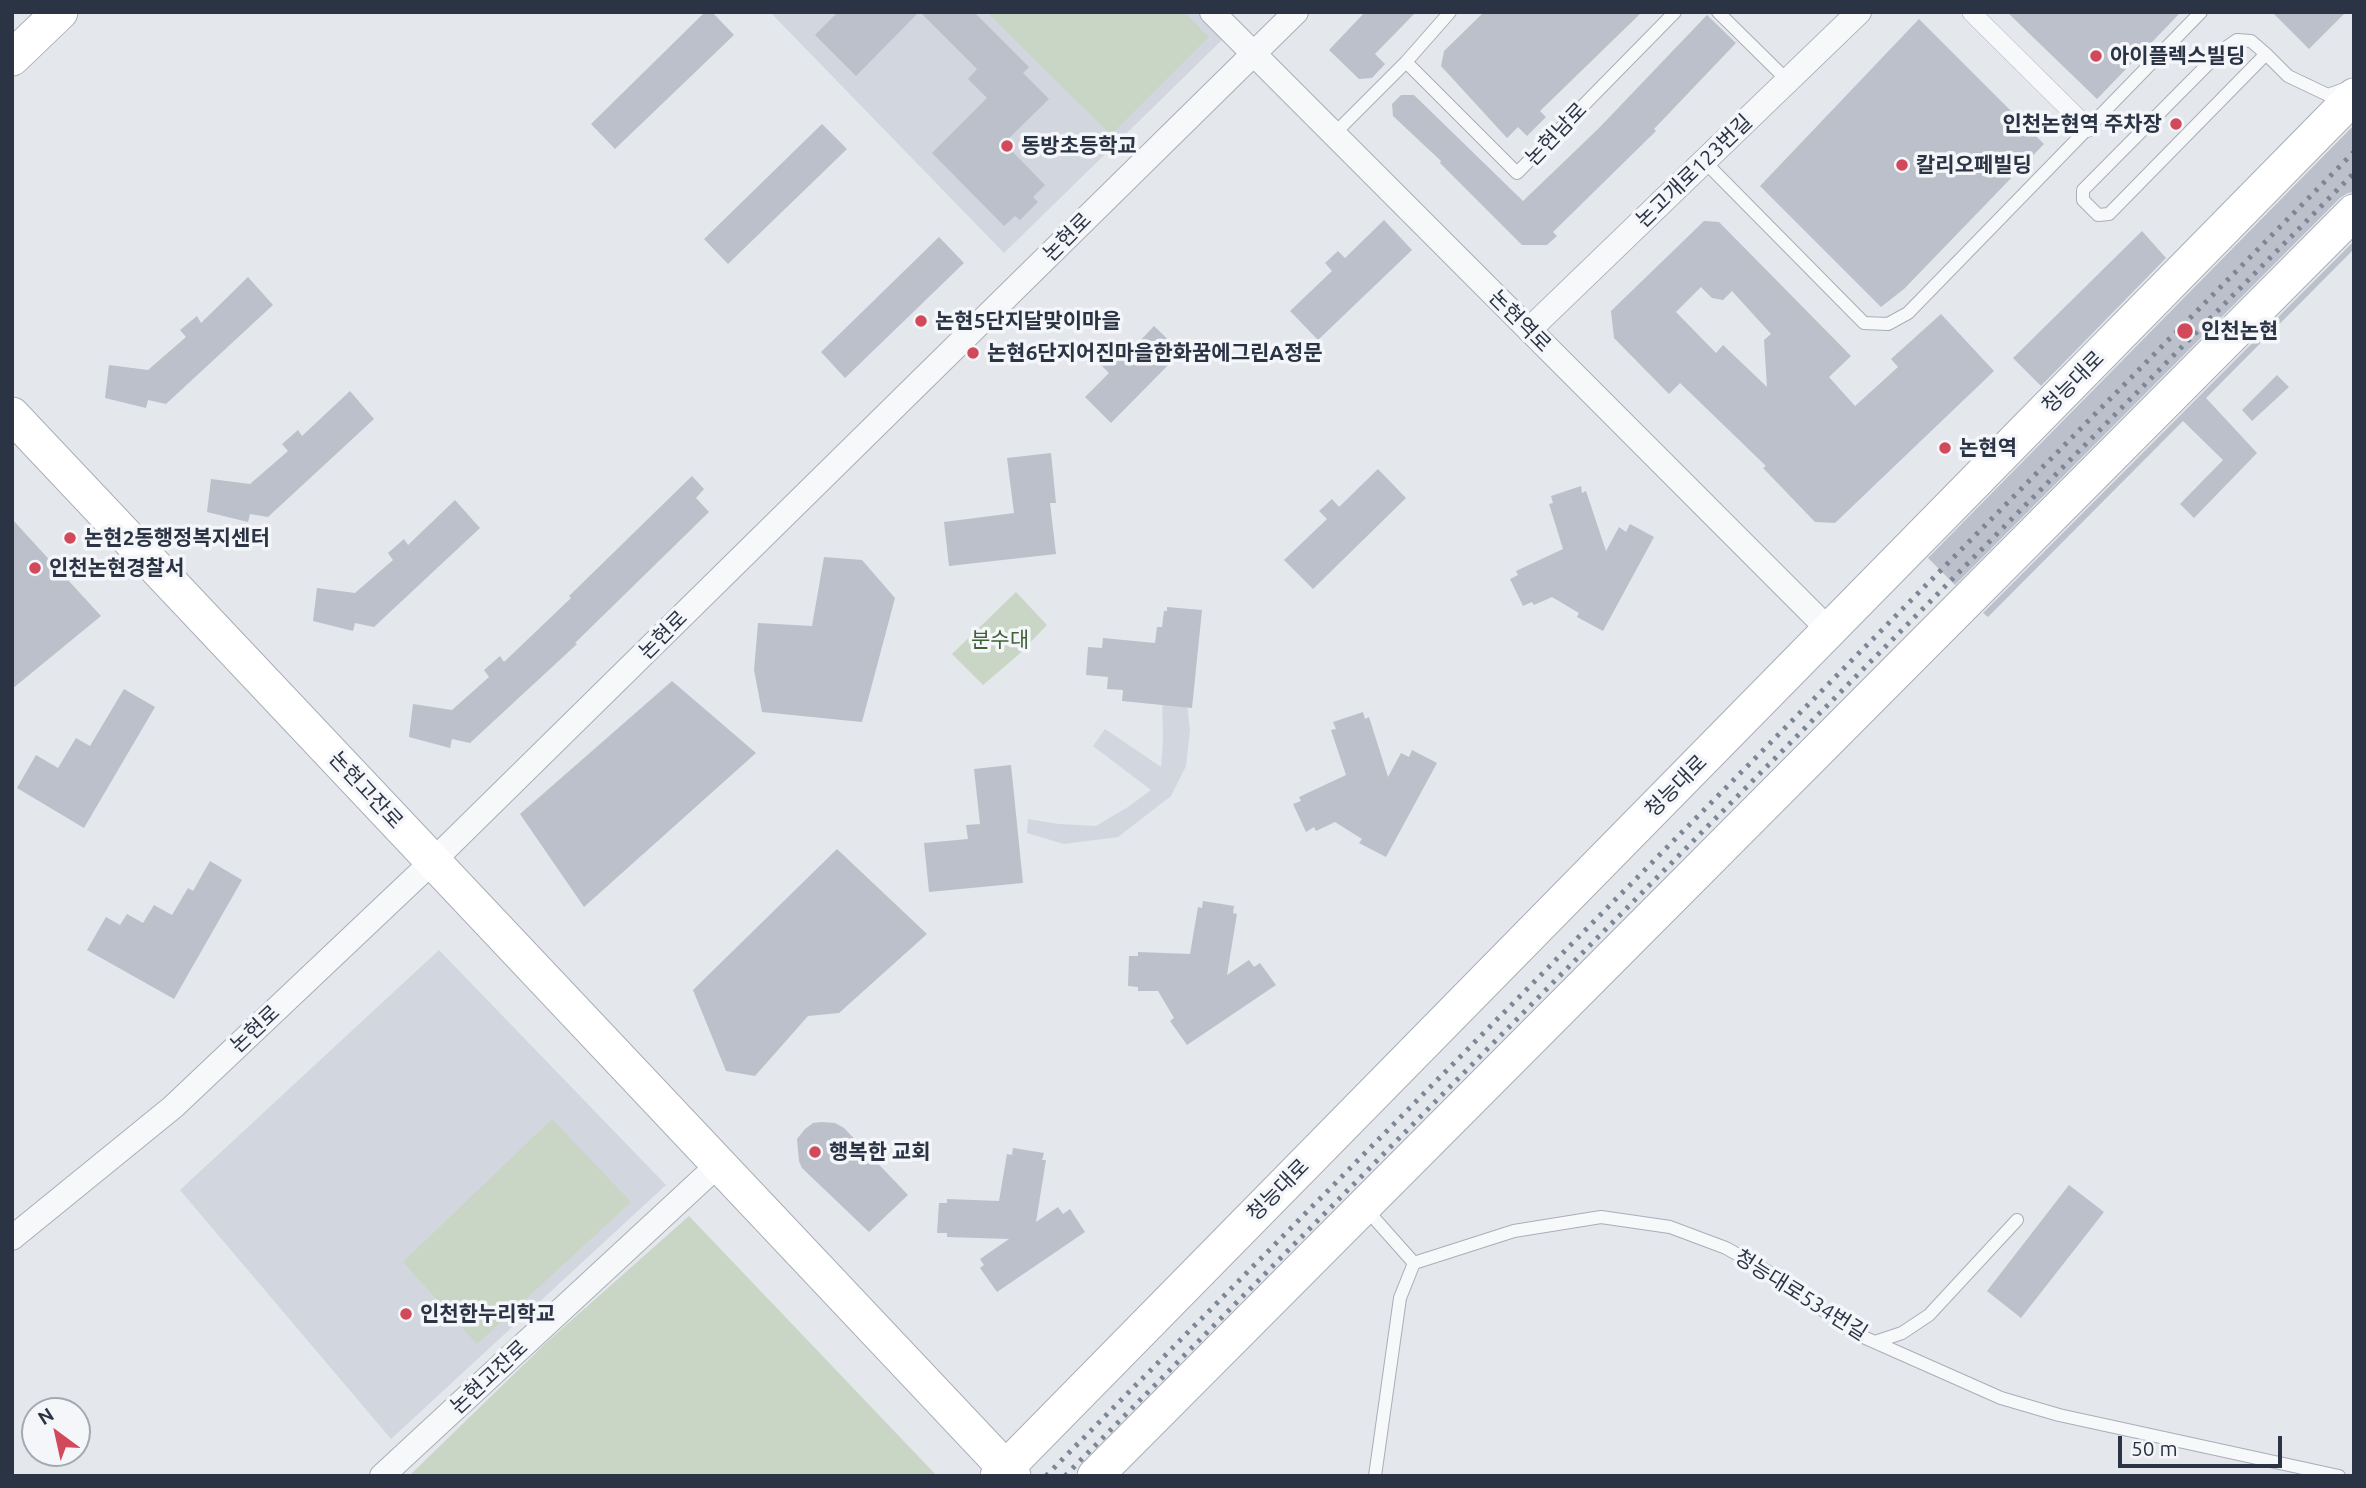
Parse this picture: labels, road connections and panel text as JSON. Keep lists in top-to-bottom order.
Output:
{
  "streets": {
    "main road": ["청능대로", "논현고잔로"],
    "street": ["논고개로123번길", "논현로", "논현역로"],
    "lane": ["논현남로", "청능대로534번길"]
  },
  "crossings": [
    ["논고개로123번길", "논현역로"],
    ["논현로", "논현역로"],
    ["논현로", "논현고잔로"],
    ["논현역로", "청능대로"],
    ["청능대로", "논현고잔로"]
  ],
  "parks": ["분수대"],
  "places": [
    "아이플렉스빌딩",
    "인천논현역 주차장",
    "동방초등학교",
    "칼리오페빌딩",
    "논현5단지달맞이마을",
    "인천논현",
    "논현6단지어진마을한화꿈에그린A정문",
    "논현역",
    "논현2동행정복지센터",
    "인천논현경찰서",
    "행복한 교회",
    "인천한누리학교"
  ],
  "scale_bar": "50 m",
  "north": "top left"
}
